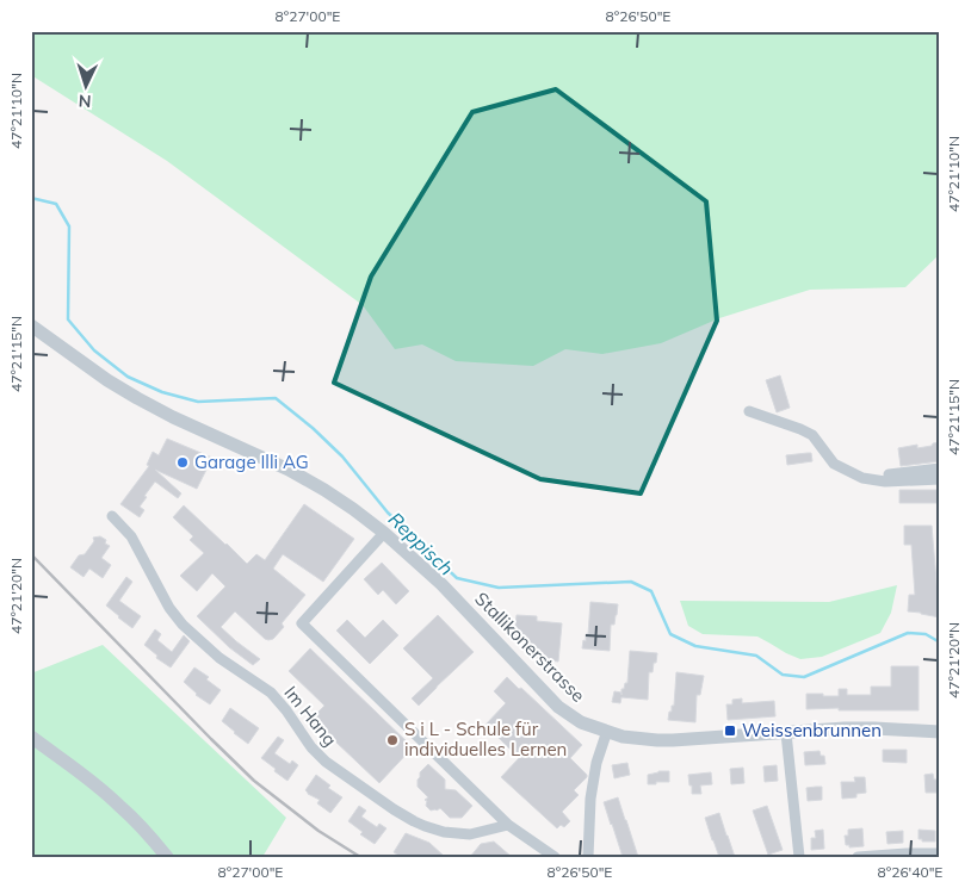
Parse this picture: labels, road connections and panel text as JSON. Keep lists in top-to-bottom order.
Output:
{
  "streets": {
    "street": ["Stallikonerstrasse", "Im Hang"]
  },
  "water": ["Reppisch"],
  "places": {
    "other": ["Garage Illi AG", "S i L - Schule für individuelles Lernen"],
    "transit": ["Weissenbrunnen"]
  },
  "north": "bottom",
  "coordinates": [
    "8°27'00\"E",
    "8°26'50\"E",
    "47°21'10\"N",
    "47°21'15\"N",
    "47°21'20\"N",
    "8°26'40\"E"
  ]
}
